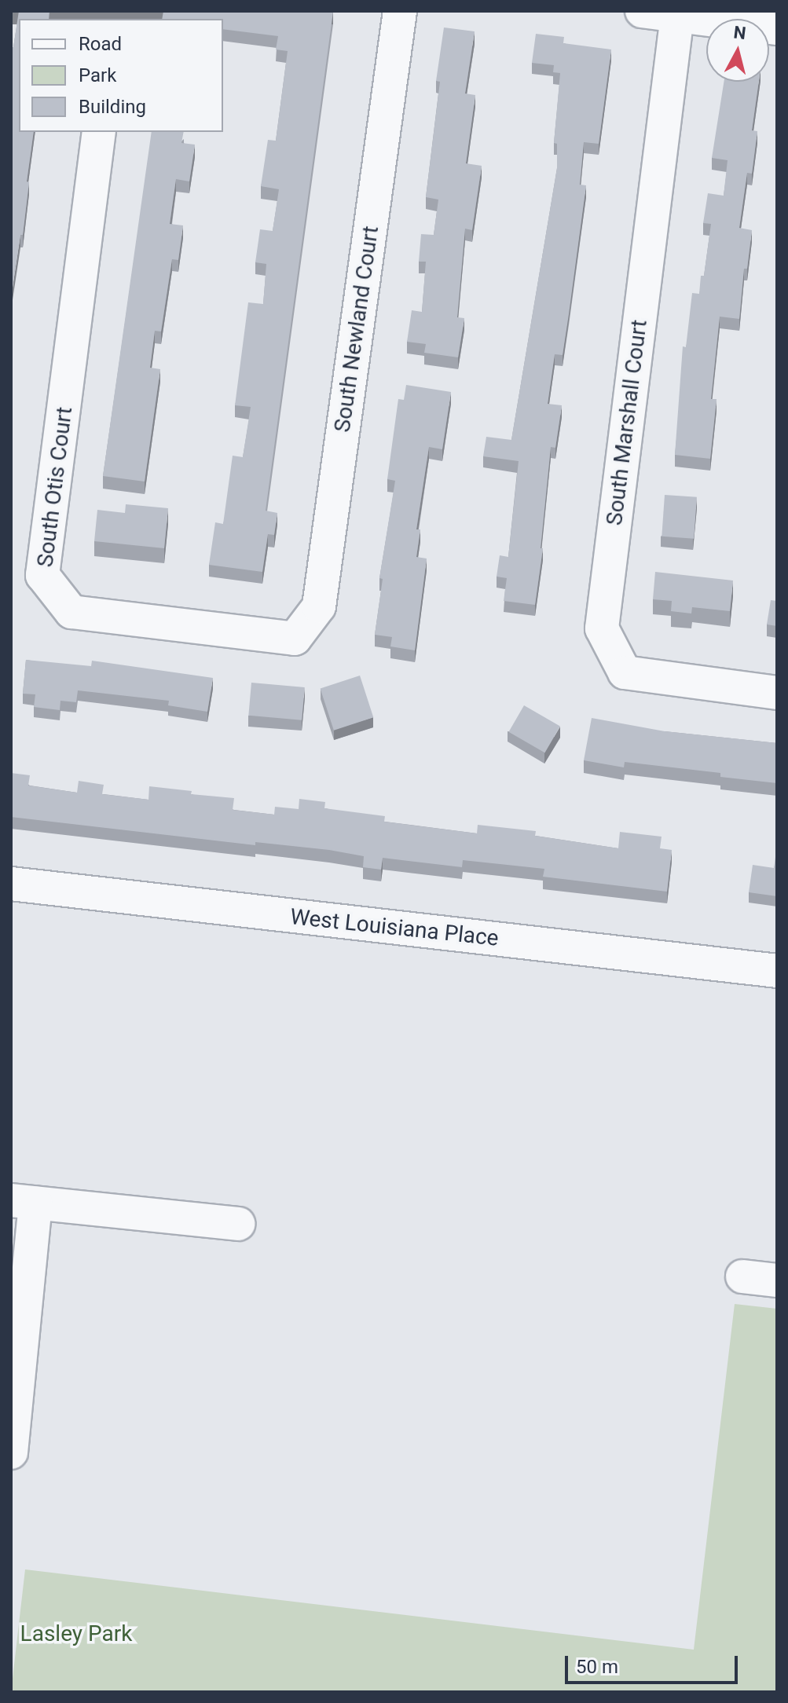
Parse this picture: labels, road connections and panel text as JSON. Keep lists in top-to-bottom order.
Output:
{
  "streets": {
    "street": [
      "South Newland Court",
      "South Marshall Court",
      "South Otis Court",
      "West Louisiana Place"
    ]
  },
  "crossings": [
    ["South Newland Court", "South Otis Court"]
  ],
  "parks": ["Lasley Park"],
  "legend": ["Road", "Park", "Building"],
  "scale_bar": "50 m",
  "north": "top"
}
